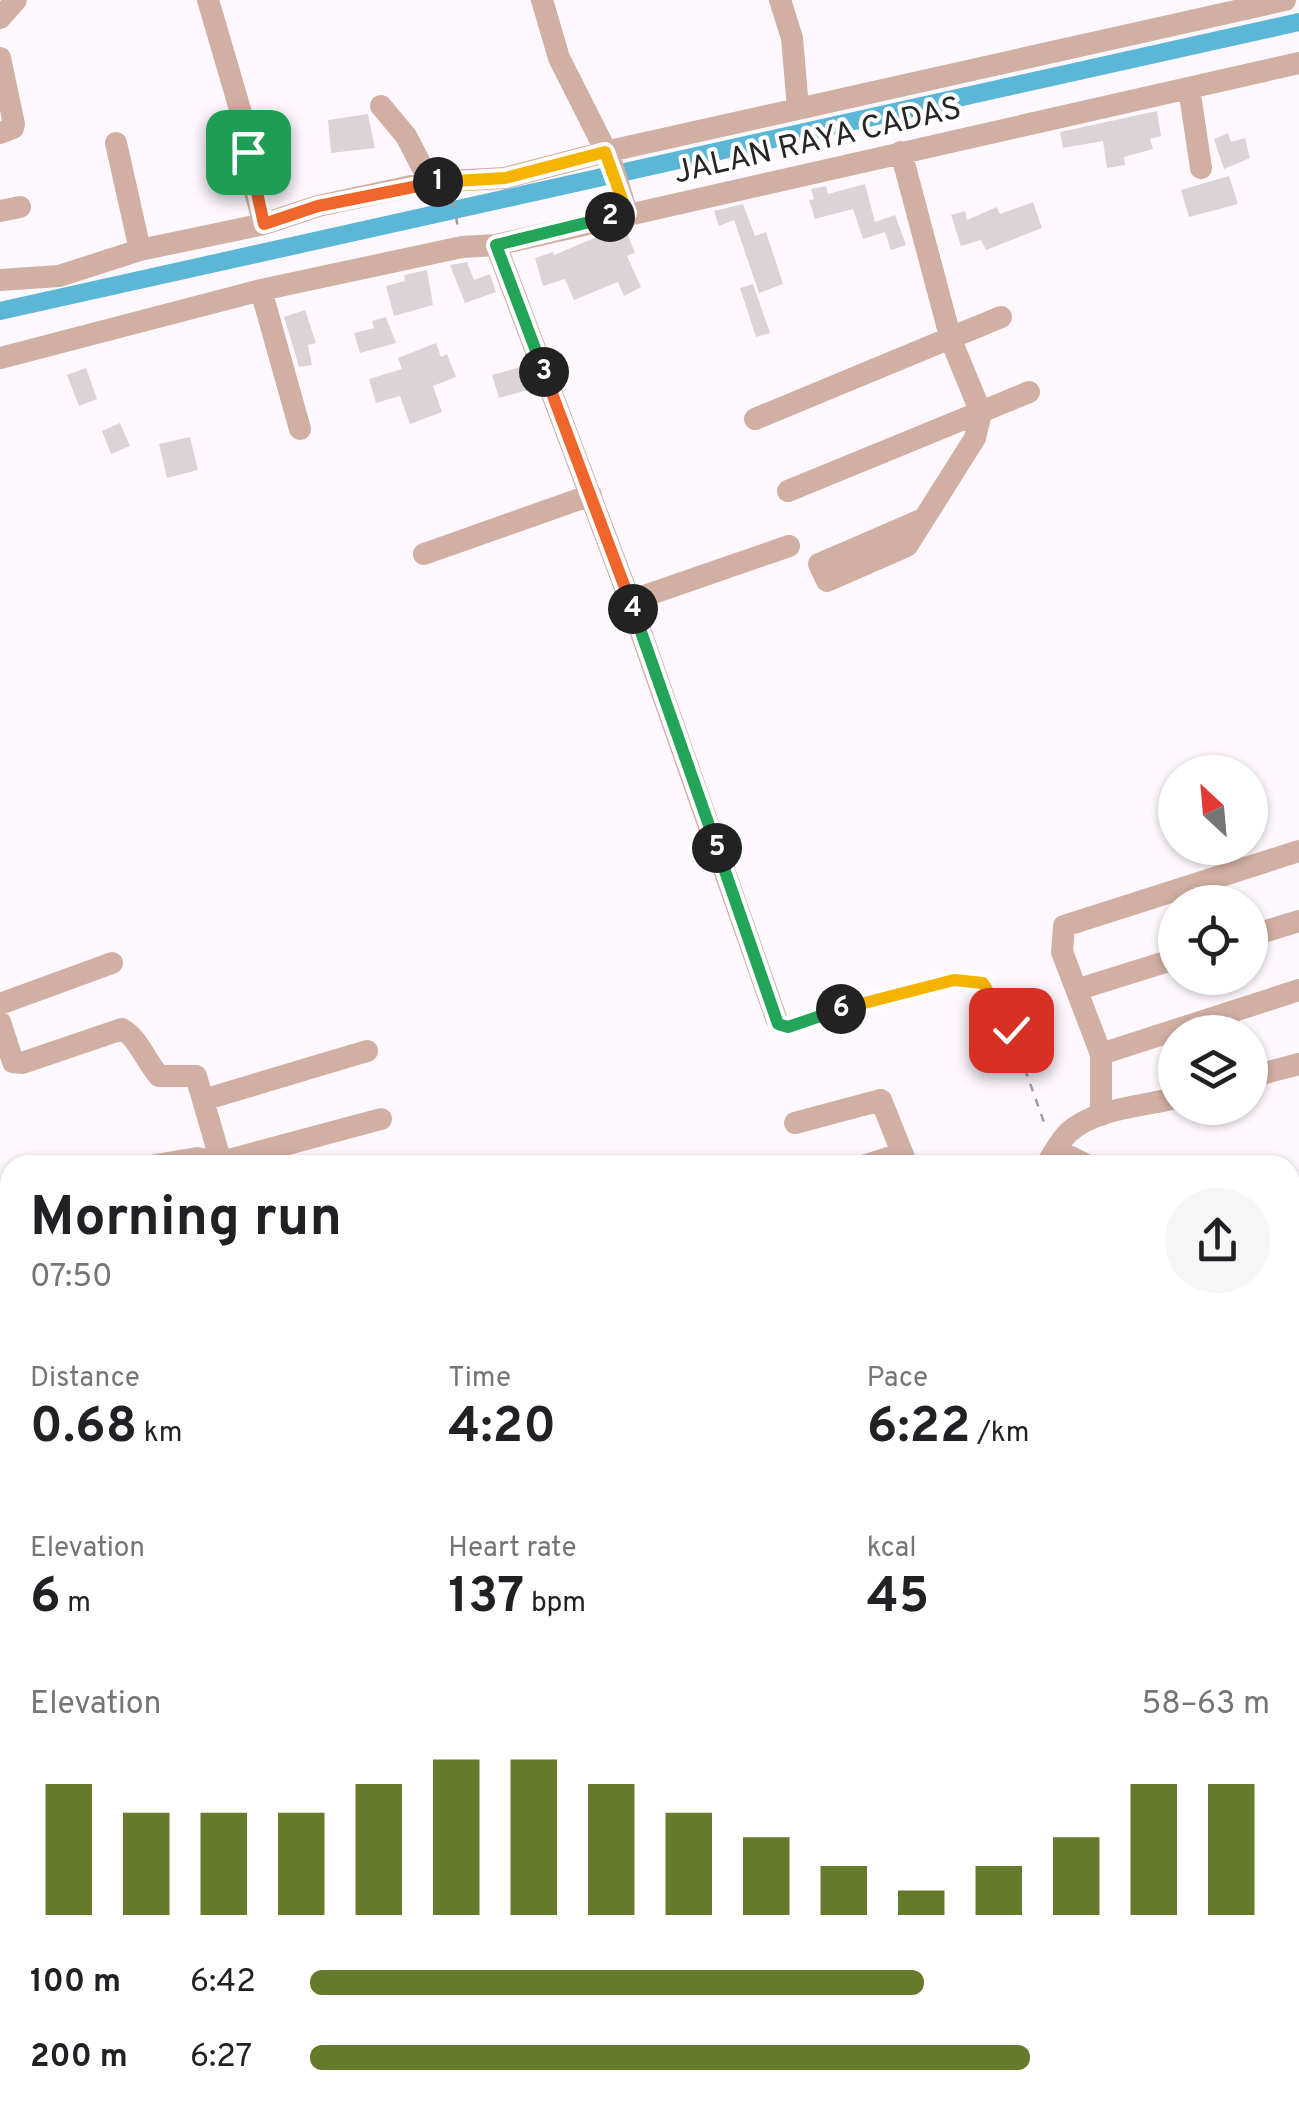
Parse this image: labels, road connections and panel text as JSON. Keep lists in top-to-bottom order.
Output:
{
  "streets": {
    "street": ["JALAN RAYA CADAS"]
  },
  "north": "top left",
  "page": {
    "pins": [
      "1",
      "2",
      "3",
      "4",
      "5",
      "6"
    ],
    "heading": ["Morning run", "07:50"],
    "stats": [
      ["Distance", "0.68 km"],
      ["Time", "4:20"],
      ["Pace", "6:22 /km"],
      ["Elevation", "6 m"],
      ["Heart rate", "137 bpm"],
      ["kcal", "45"]
    ],
    "chart": ["Elevation", "58–63 m"],
    "list": [
      {
        "name": "100 m",
        "note": "6:42"
      },
      {
        "name": "200 m",
        "note": "6:27"
      }
    ]
  }
}
